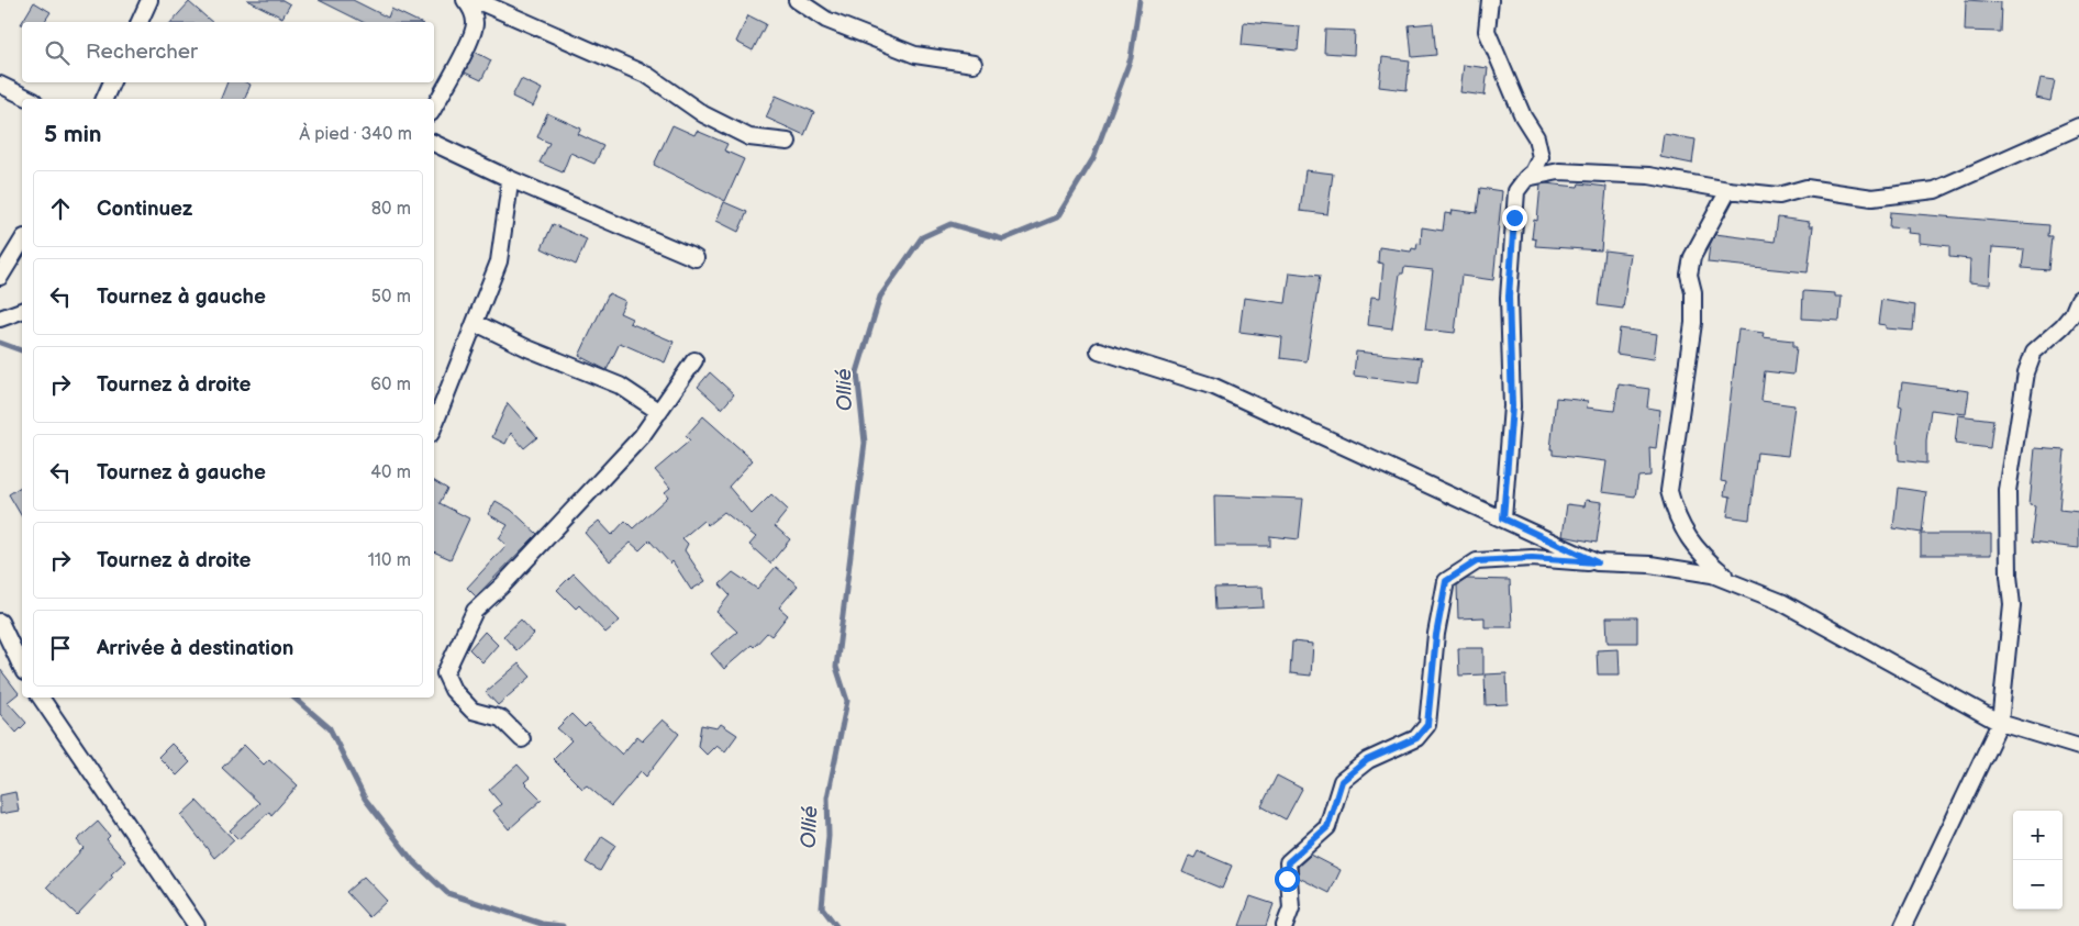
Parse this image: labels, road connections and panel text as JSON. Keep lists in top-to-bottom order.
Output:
{
  "water": ["Ollié"],
  "page": {
    "search": "Rechercher",
    "heading": ["5 min", "À pied · 340 m"],
    "list": [
      ["Continuez", "80 m"],
      ["Tournez à gauche", "50 m"],
      ["Tournez à droite", "60 m"],
      ["Tournez à gauche", "40 m"],
      ["Tournez à droite", "110 m"],
      "Arrivée à destination"
    ],
    "map_buttons": ["+", "−"]
  }
}
